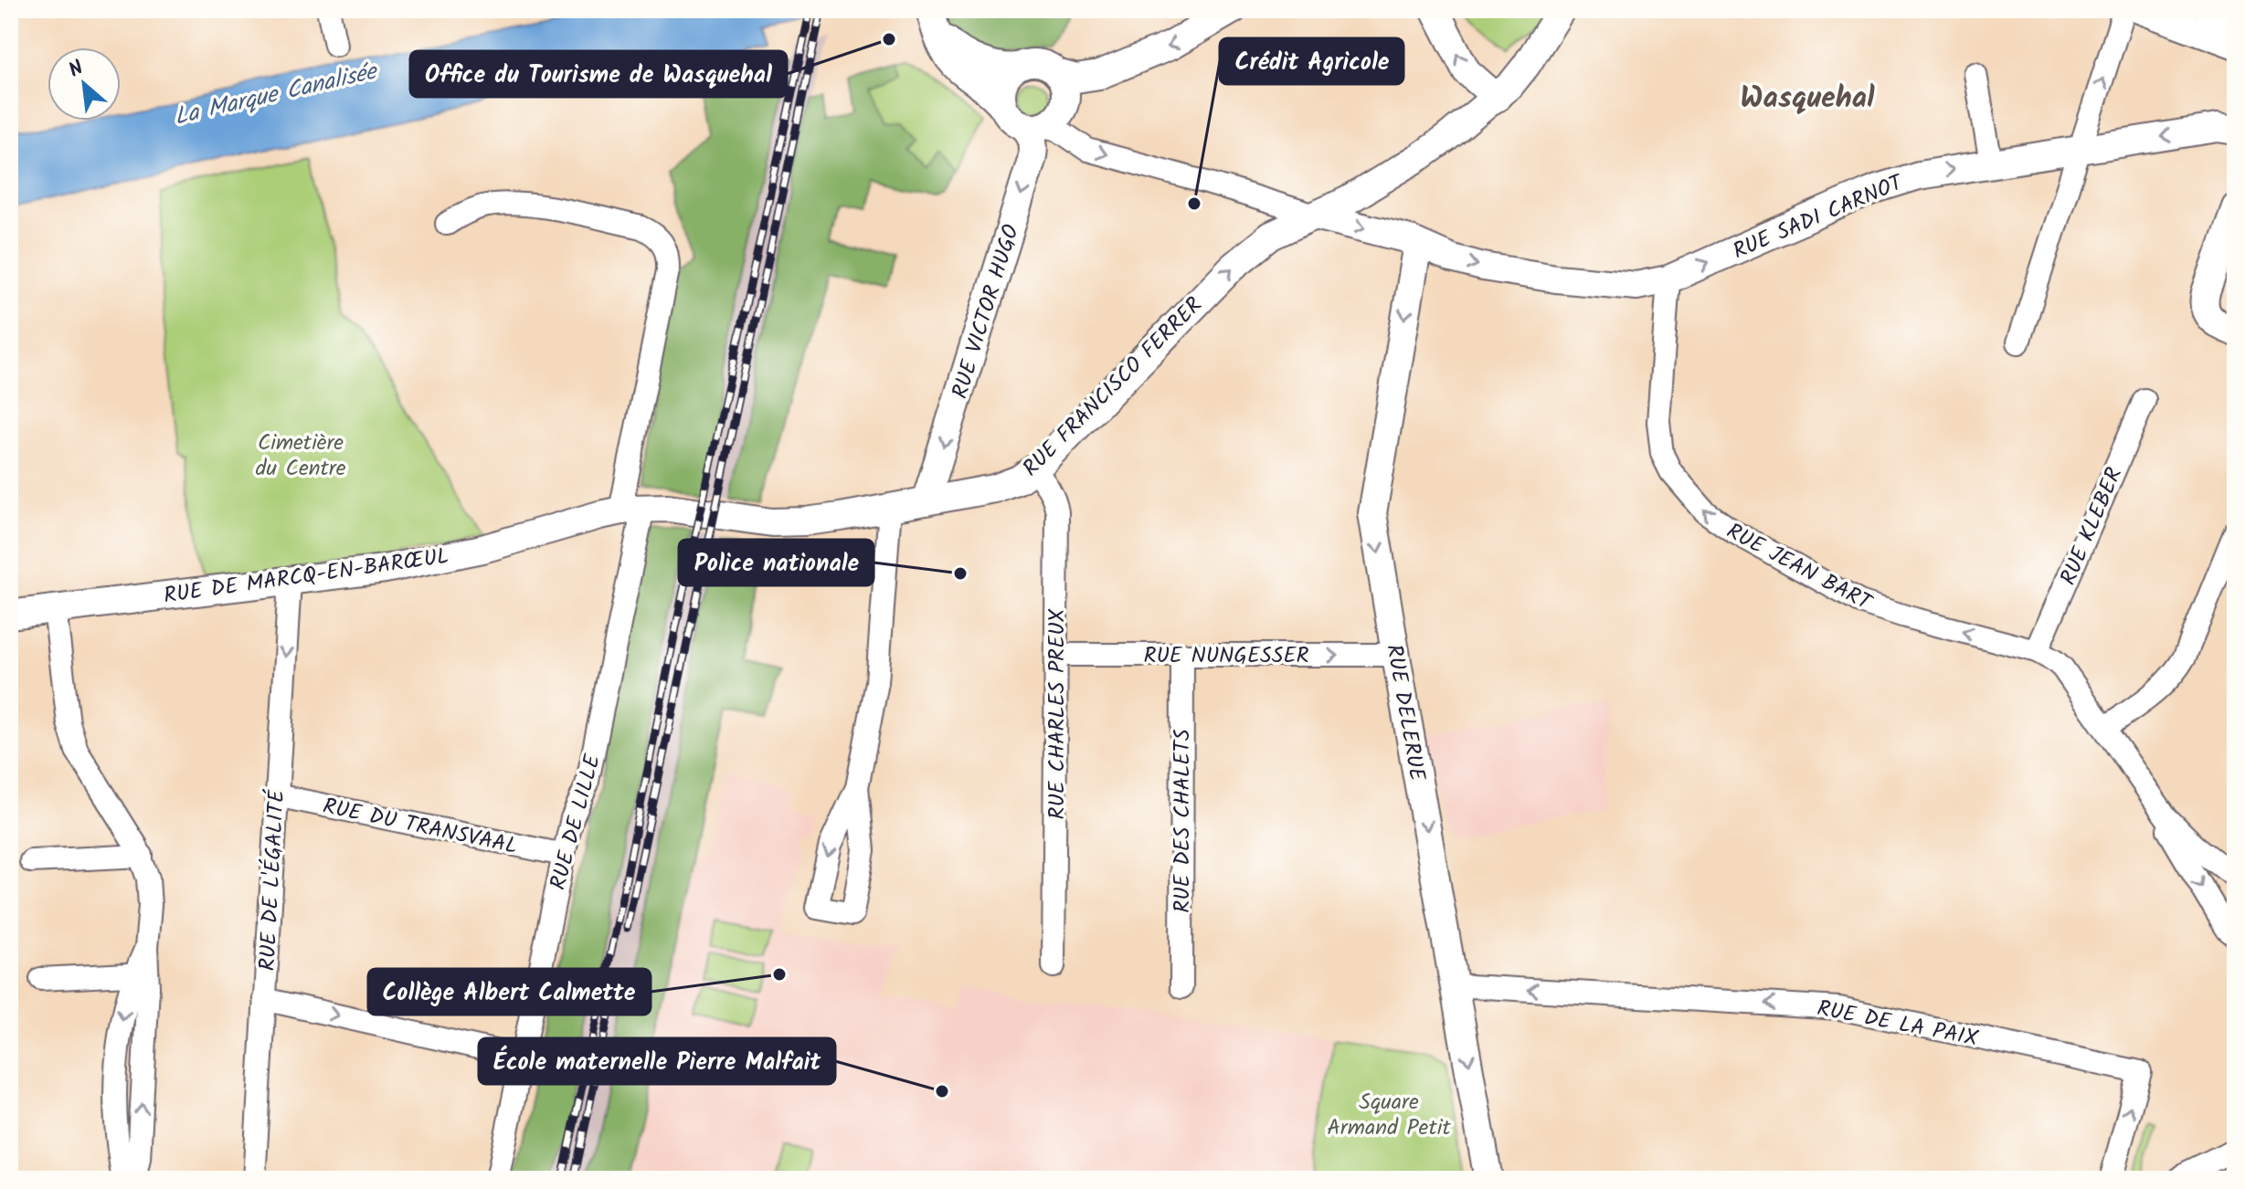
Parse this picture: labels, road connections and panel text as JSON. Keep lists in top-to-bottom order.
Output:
{
  "streets": {
    "street": [
      "RUE SADI CARNOT",
      "RUE VICTOR HUGO",
      "RUE FRANCISCO FERRER",
      "RUE KLEBER",
      "RUE JEAN BART",
      "RUE DE MARCQ-EN-BARŒUL",
      "RUE NUNGESSER",
      "RUE DELERUE",
      "RUE CHARLES PREUX",
      "RUE DES CHALETS",
      "RUE DE LILLE",
      "RUE DU TRANSVAAL",
      "RUE DE L'ÉGALITÉ",
      "RUE DE LA PAIX"
    ]
  },
  "crossings": [
    ["RUE SADI CARNOT", "RUE FRANCISCO FERRER"],
    ["RUE SADI CARNOT", "RUE JEAN BART"],
    ["RUE SADI CARNOT", "RUE DELERUE"],
    ["RUE VICTOR HUGO", "RUE FRANCISCO FERRER"],
    ["RUE FRANCISCO FERRER", "RUE DE MARCQ-EN-BARŒUL"],
    ["RUE FRANCISCO FERRER", "RUE CHARLES PREUX"],
    ["RUE FRANCISCO FERRER", "RUE DE LILLE"],
    ["RUE KLEBER", "RUE JEAN BART"],
    ["RUE DE MARCQ-EN-BARŒUL", "RUE DE LILLE"],
    ["RUE DE MARCQ-EN-BARŒUL", "RUE DE L'ÉGALITÉ"],
    ["RUE NUNGESSER", "RUE DELERUE"],
    ["RUE NUNGESSER", "RUE CHARLES PREUX"],
    ["RUE NUNGESSER", "RUE DES CHALETS"],
    ["RUE DELERUE", "RUE DE LA PAIX"],
    ["RUE DE LILLE", "RUE DU TRANSVAAL"],
    ["RUE DU TRANSVAAL", "RUE DE L'ÉGALITÉ"]
  ],
  "one_way": [
    "RUE VICTOR HUGO",
    "RUE NUNGESSER",
    "RUE DELERUE",
    "RUE DE L'ÉGALITÉ",
    "RUE DE LA PAIX"
  ],
  "districts": ["Wasquehal"],
  "water": ["La Marque Canalisée"],
  "parks": ["Cimetière du Centre", "Square Armand Petit"],
  "places": [
    "Office du Tourisme de Wasquehal",
    "Crédit Agricole",
    "Police nationale",
    "Collège Albert Calmette",
    "École maternelle Pierre Malfait"
  ],
  "north": "top left"
}
